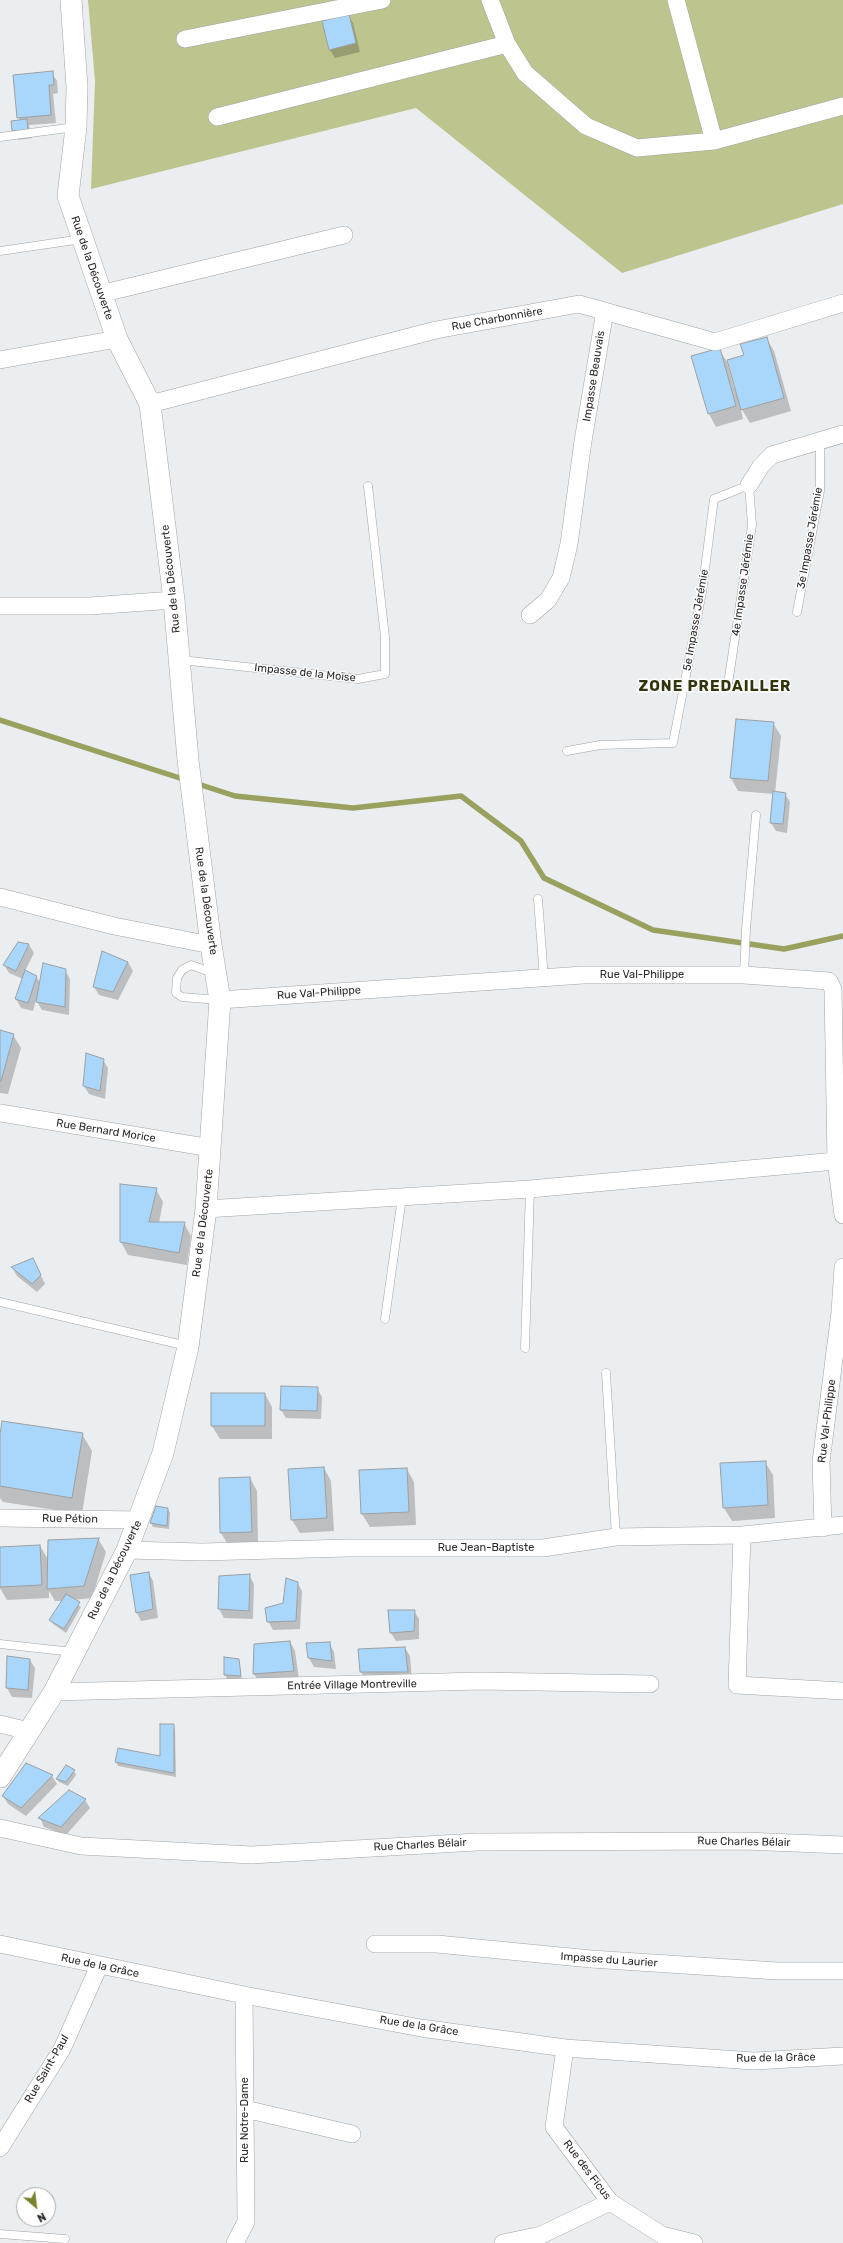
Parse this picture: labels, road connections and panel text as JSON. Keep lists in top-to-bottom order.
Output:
{
  "streets": {
    "street": [
      "Rue de la Découverte",
      "Rue Charbonnière",
      "Impasse Beauvais",
      "Rue Val-Philippe",
      "Rue Bernard Morice",
      "Rue Pétion",
      "Rue Jean-Baptiste",
      "Entrée Village Montreville",
      "Rue Charles Bélair",
      "Impasse du Laurier",
      "Rue de la Grâce",
      "Rue Saint-Paul",
      "Rue Notre-Dame",
      "Rue des Ficus"
    ],
    "lane": [
      "3e Impasse Jérémie",
      "4e Impasse Jérémie",
      "5e Impasse Jérémie",
      "Impasse de la Moïse"
    ]
  },
  "crossings": [
    ["Rue de la Découverte", "Rue Charbonnière"],
    ["Rue de la Découverte", "Impasse de la Moïse"],
    ["Rue de la Découverte", "Rue Val-Philippe"],
    ["Rue de la Découverte", "Rue Bernard Morice"],
    ["Rue de la Découverte", "Rue Pétion"],
    ["Rue de la Découverte", "Rue Jean-Baptiste"],
    ["Rue de la Découverte", "Entrée Village Montreville"],
    ["Rue Charbonnière", "Impasse Beauvais"],
    ["4e Impasse Jérémie", "5e Impasse Jérémie"],
    ["Rue Val-Philippe", "Rue Jean-Baptiste"],
    ["Rue de la Grâce", "Rue Saint-Paul"],
    ["Rue de la Grâce", "Rue Notre-Dame"],
    ["Rue de la Grâce", "Rue des Ficus"]
  ],
  "districts": ["ZONE PREDAILLER"],
  "north": "bottom right"
}
